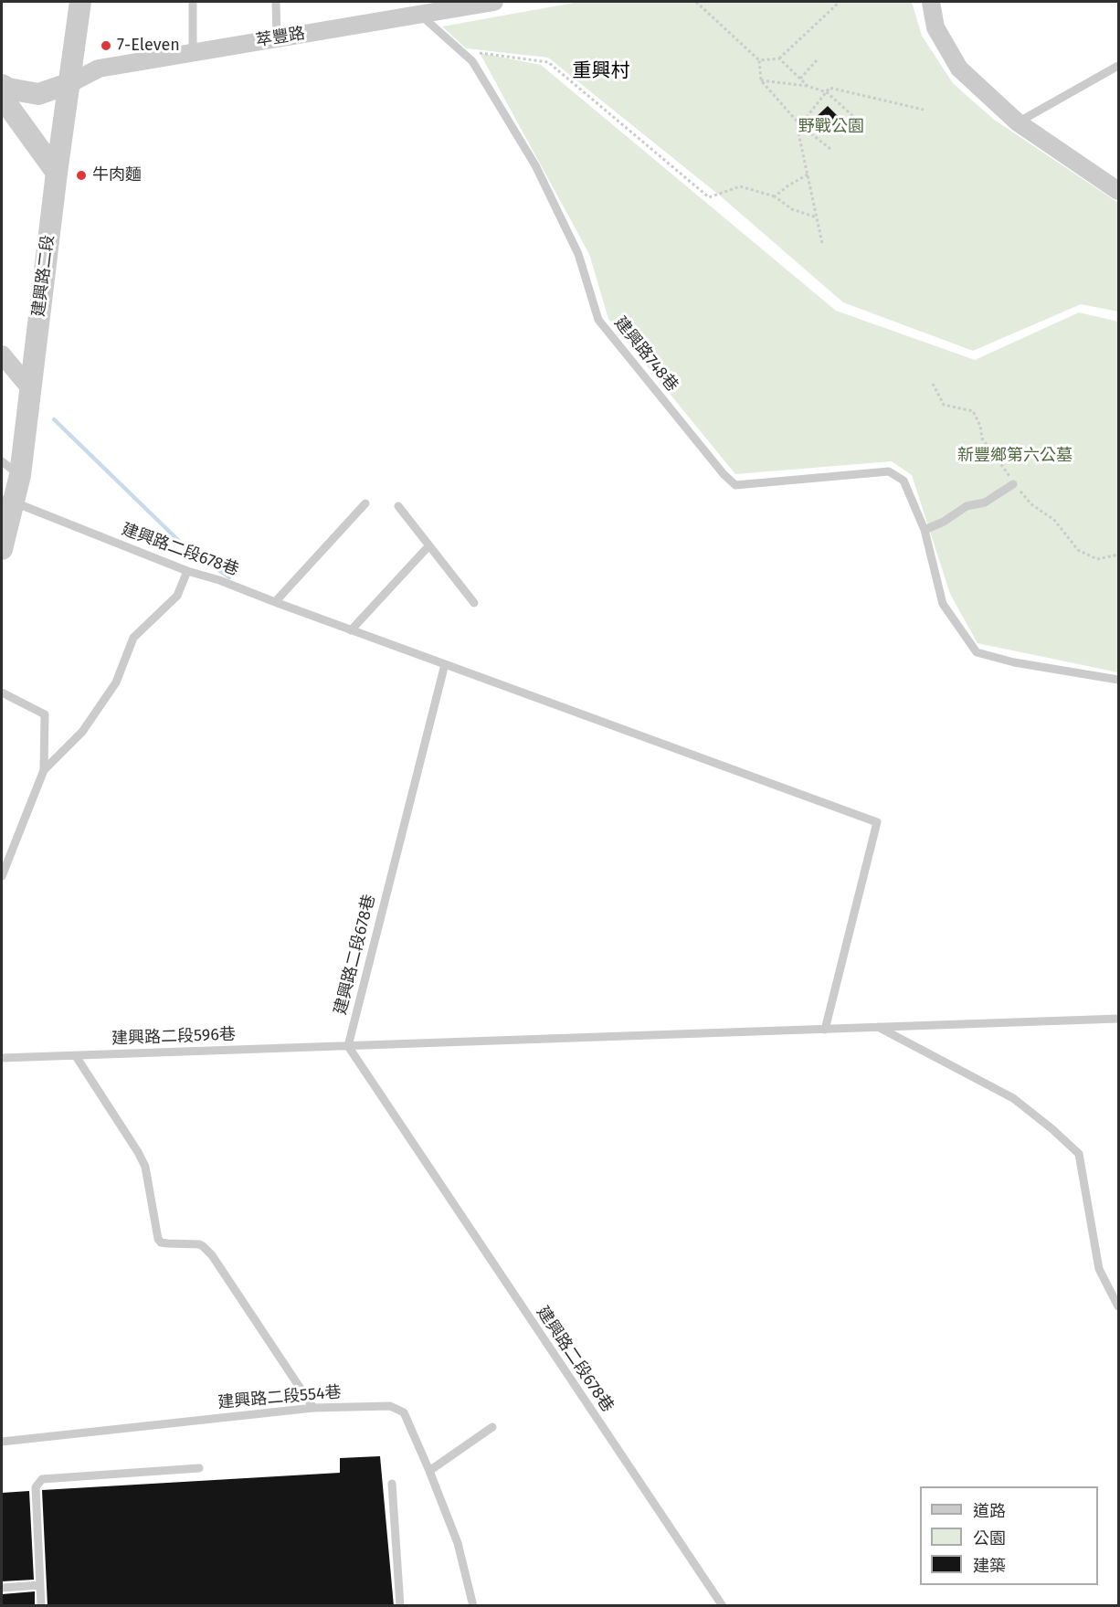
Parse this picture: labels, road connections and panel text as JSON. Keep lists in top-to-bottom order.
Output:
{
  "streets": {
    "street": ["萃豐路", "建興路二段"],
    "lane": [
      "建興路748巷",
      "建興路二段678巷",
      "建興路二段596巷",
      "建興路二段554巷"
    ]
  },
  "crossings": [
    ["萃豐路", "建興路二段"],
    ["萃豐路", "建興路748巷"],
    ["建興路二段", "建興路二段678巷"],
    ["建興路二段678巷", "建興路二段596巷"]
  ],
  "districts": ["重興村"],
  "parks": ["野戰公園", "新豐鄉第六公墓"],
  "places": ["7-Eleven", "牛肉麵"],
  "legend": ["道路", "公園", "建築"]
}
